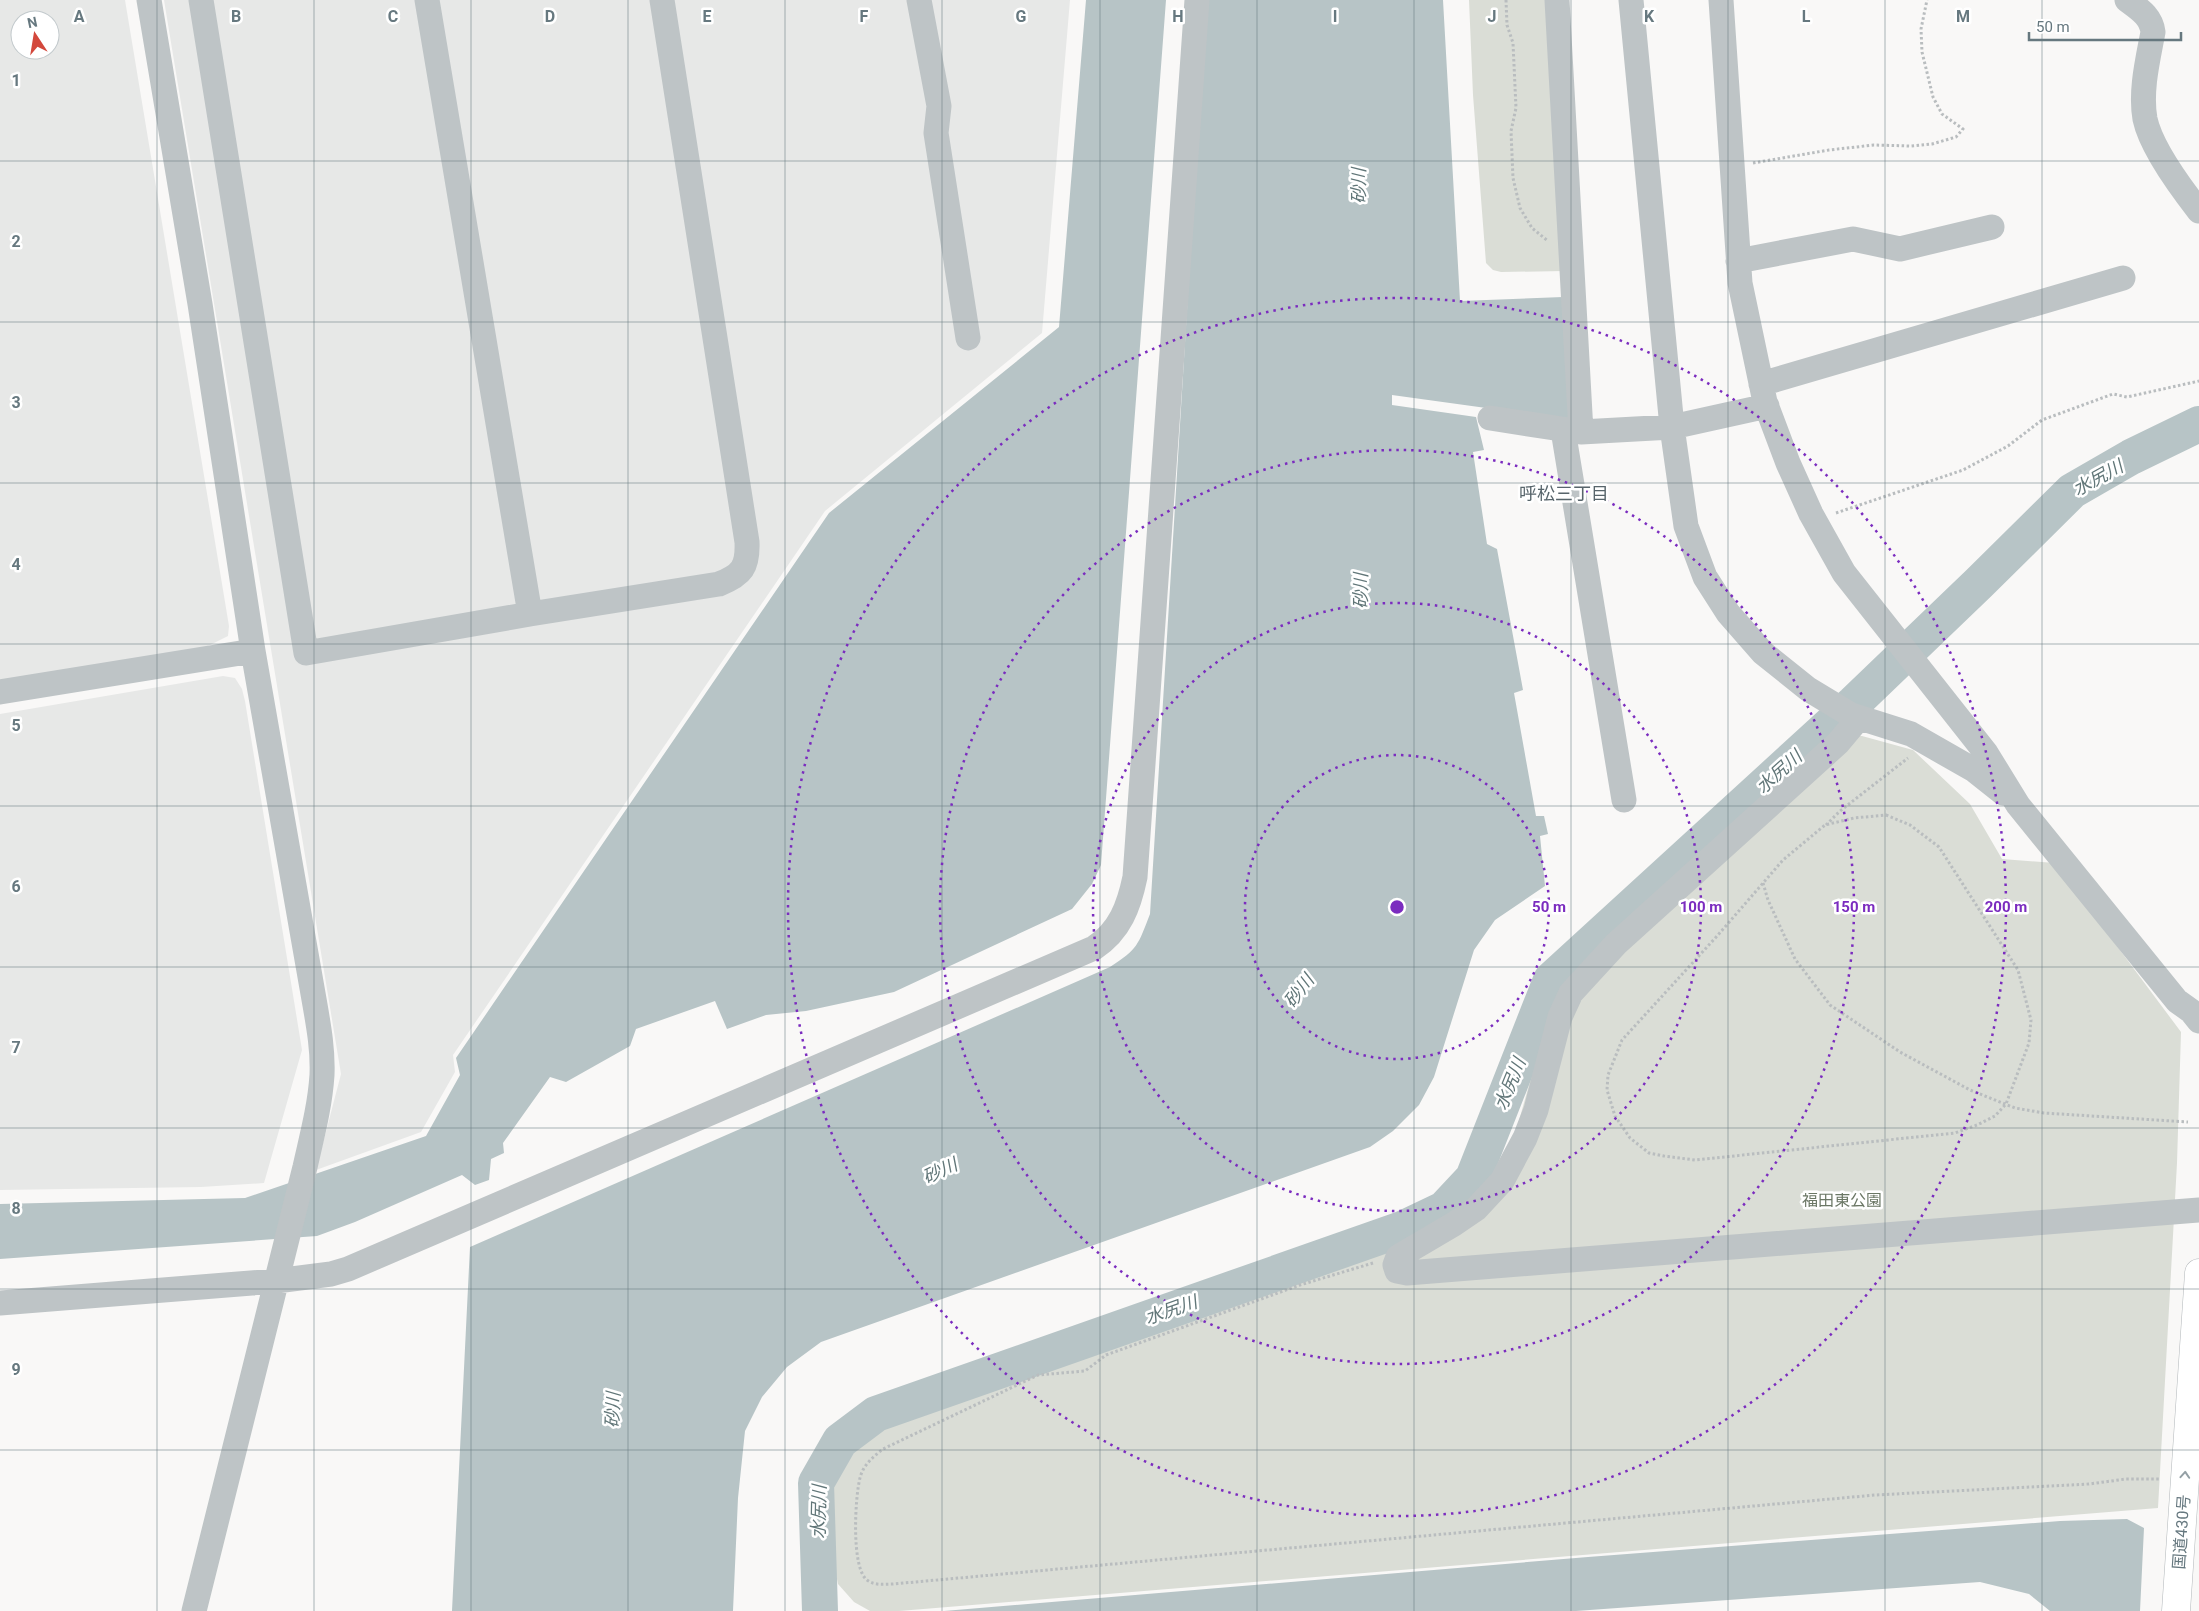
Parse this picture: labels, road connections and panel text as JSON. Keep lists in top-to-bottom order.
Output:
{
  "streets": {
    "highway": ["国道430号"]
  },
  "one_way": ["国道430号"],
  "districts": ["呼松三丁目"],
  "water": ["砂川", "水尻川"],
  "parks": ["福田東公園"],
  "scale_bar": "50 m",
  "north": "top",
  "grid": {
    "columns": [
      "A",
      "B",
      "C",
      "D",
      "E",
      "F",
      "G",
      "H",
      "I",
      "J",
      "K",
      "L",
      "M"
    ],
    "rows": [
      "1",
      "2",
      "3",
      "4",
      "5",
      "6",
      "7",
      "8",
      "9"
    ]
  },
  "rings": [
    "50 m",
    "100 m",
    "150 m",
    "200 m"
  ]
}
